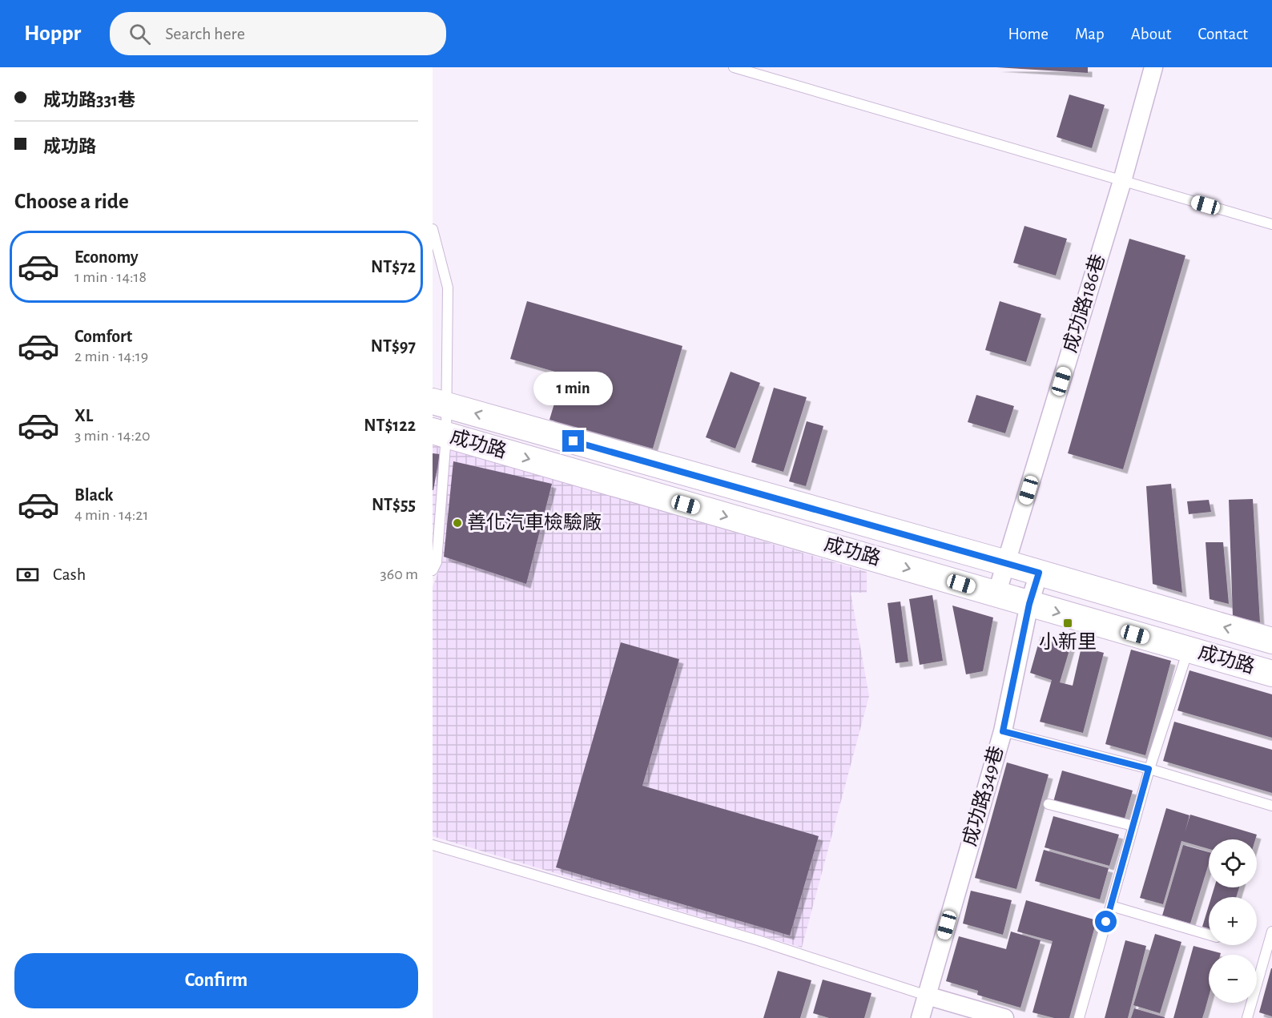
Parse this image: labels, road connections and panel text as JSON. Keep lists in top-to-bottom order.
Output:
{
  "streets": {
    "main road": ["成功路"],
    "street": ["成功路186巷", "成功路349巷"]
  },
  "crossings": [
    ["成功路186巷", "成功路"],
    ["成功路", "成功路349巷"]
  ],
  "places": {
    "other": ["善化汽車檢驗廠"],
    "transit": ["小新里"]
  },
  "page": {
    "header": "Hoppr",
    "search": "Search here",
    "nav": [
      "Home",
      "Map",
      "About",
      "Contact"
    ],
    "banner": ["成功路331巷", "成功路"],
    "heading": "Choose a ride",
    "list": [
      {
        "name": "Economy",
        "note": "1 min · 14:18",
        "value": "NT$72"
      },
      {
        "name": "Comfort",
        "note": "2 min · 14:19",
        "value": "NT$97"
      },
      {
        "name": "XL",
        "note": "3 min · 14:20",
        "value": "NT$122"
      },
      {
        "name": "Black",
        "note": "4 min · 14:21",
        "value": "NT$55"
      }
    ],
    "bubble": "1 min",
    "pay": ["Cash", "360 m"],
    "map_buttons": ["+", "−"],
    "buttons": "Confirm"
  }
}
